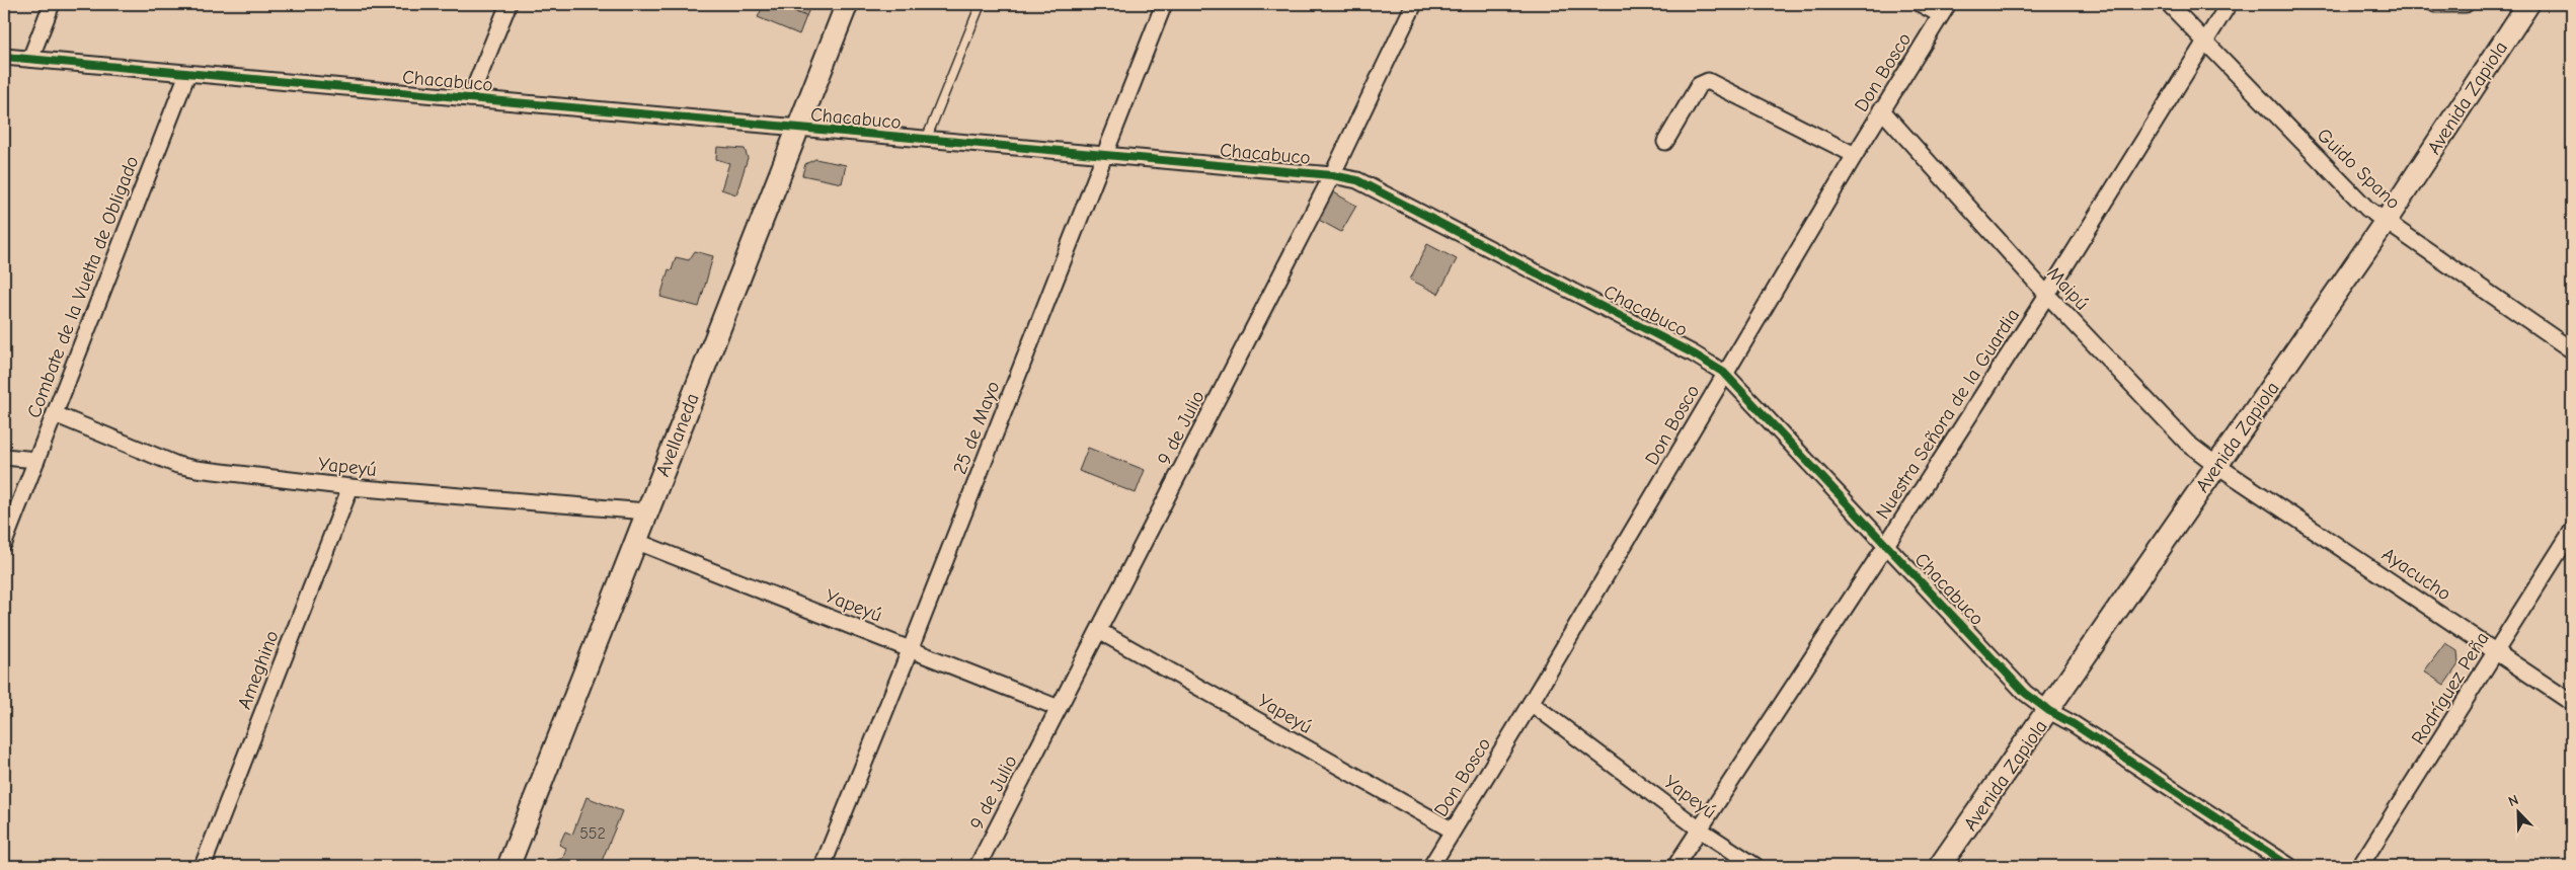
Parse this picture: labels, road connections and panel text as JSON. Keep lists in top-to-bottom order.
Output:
{
  "streets": {
    "main road": ["Avenida Zapiola", "Avellaneda"],
    "street": [
      "Don Bosco",
      "Chacabuco",
      "Guido Spano",
      "Combate de la Vuelta de Obligado",
      "Maipú",
      "Nuestra Señora de la Guardia",
      "25 de Mayo",
      "9 de Julio",
      "Yapeyú",
      "Ayacucho",
      "Ameghino",
      "Rodríguez Peña"
    ]
  },
  "crossings": [
    ["Don Bosco", "Chacabuco"],
    ["Don Bosco", "Maipú"],
    ["Don Bosco", "Yapeyú"],
    ["Chacabuco", "Avenida Zapiola"],
    ["Chacabuco", "Combate de la Vuelta de Obligado"],
    ["Chacabuco", "Nuestra Señora de la Guardia"],
    ["Chacabuco", "25 de Mayo"],
    ["Chacabuco", "9 de Julio"],
    ["Chacabuco", "Avellaneda"],
    ["Avenida Zapiola", "Guido Spano"],
    ["Avenida Zapiola", "Maipú"],
    ["Guido Spano", "Nuestra Señora de la Guardia"],
    ["Combate de la Vuelta de Obligado", "Yapeyú"],
    ["Maipú", "Nuestra Señora de la Guardia"],
    ["Maipú", "Ayacucho"],
    ["Nuestra Señora de la Guardia", "Yapeyú"],
    ["25 de Mayo", "Yapeyú"],
    ["9 de Julio", "Yapeyú"],
    ["Avellaneda", "Yapeyú"],
    ["Yapeyú", "Ameghino"],
    ["Ayacucho", "Rodríguez Peña"]
  ],
  "house_numbers": ["552"],
  "north": "top left"
}
